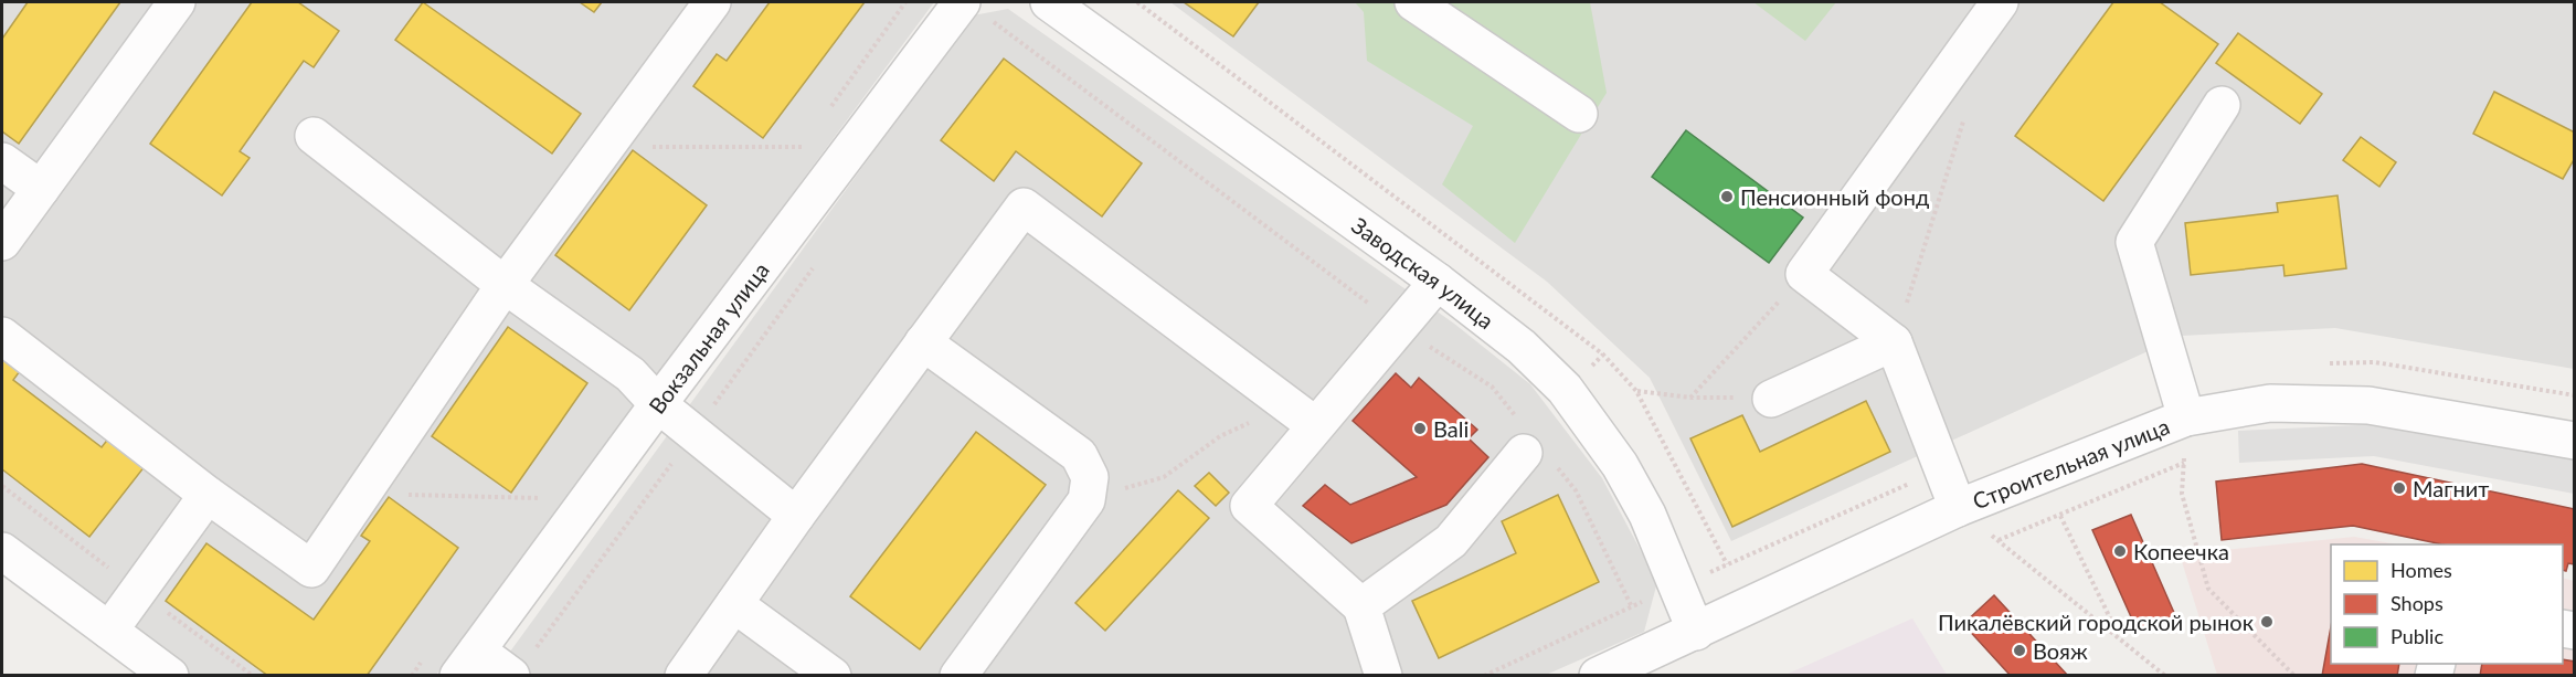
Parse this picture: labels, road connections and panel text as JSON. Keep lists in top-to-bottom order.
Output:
{
  "streets": {
    "street": ["Заводская улица", "Вокзальная улица", "Строительная улица"]
  },
  "crossings": [
    ["Заводская улица", "Строительная улица"]
  ],
  "places": [
    "Пенсионный фонд",
    "Bali",
    "Магнит",
    "Копеечка",
    "Пикалёвский городской рынок",
    "Вояж"
  ],
  "legend": ["Homes", "Shops", "Public"]
}
